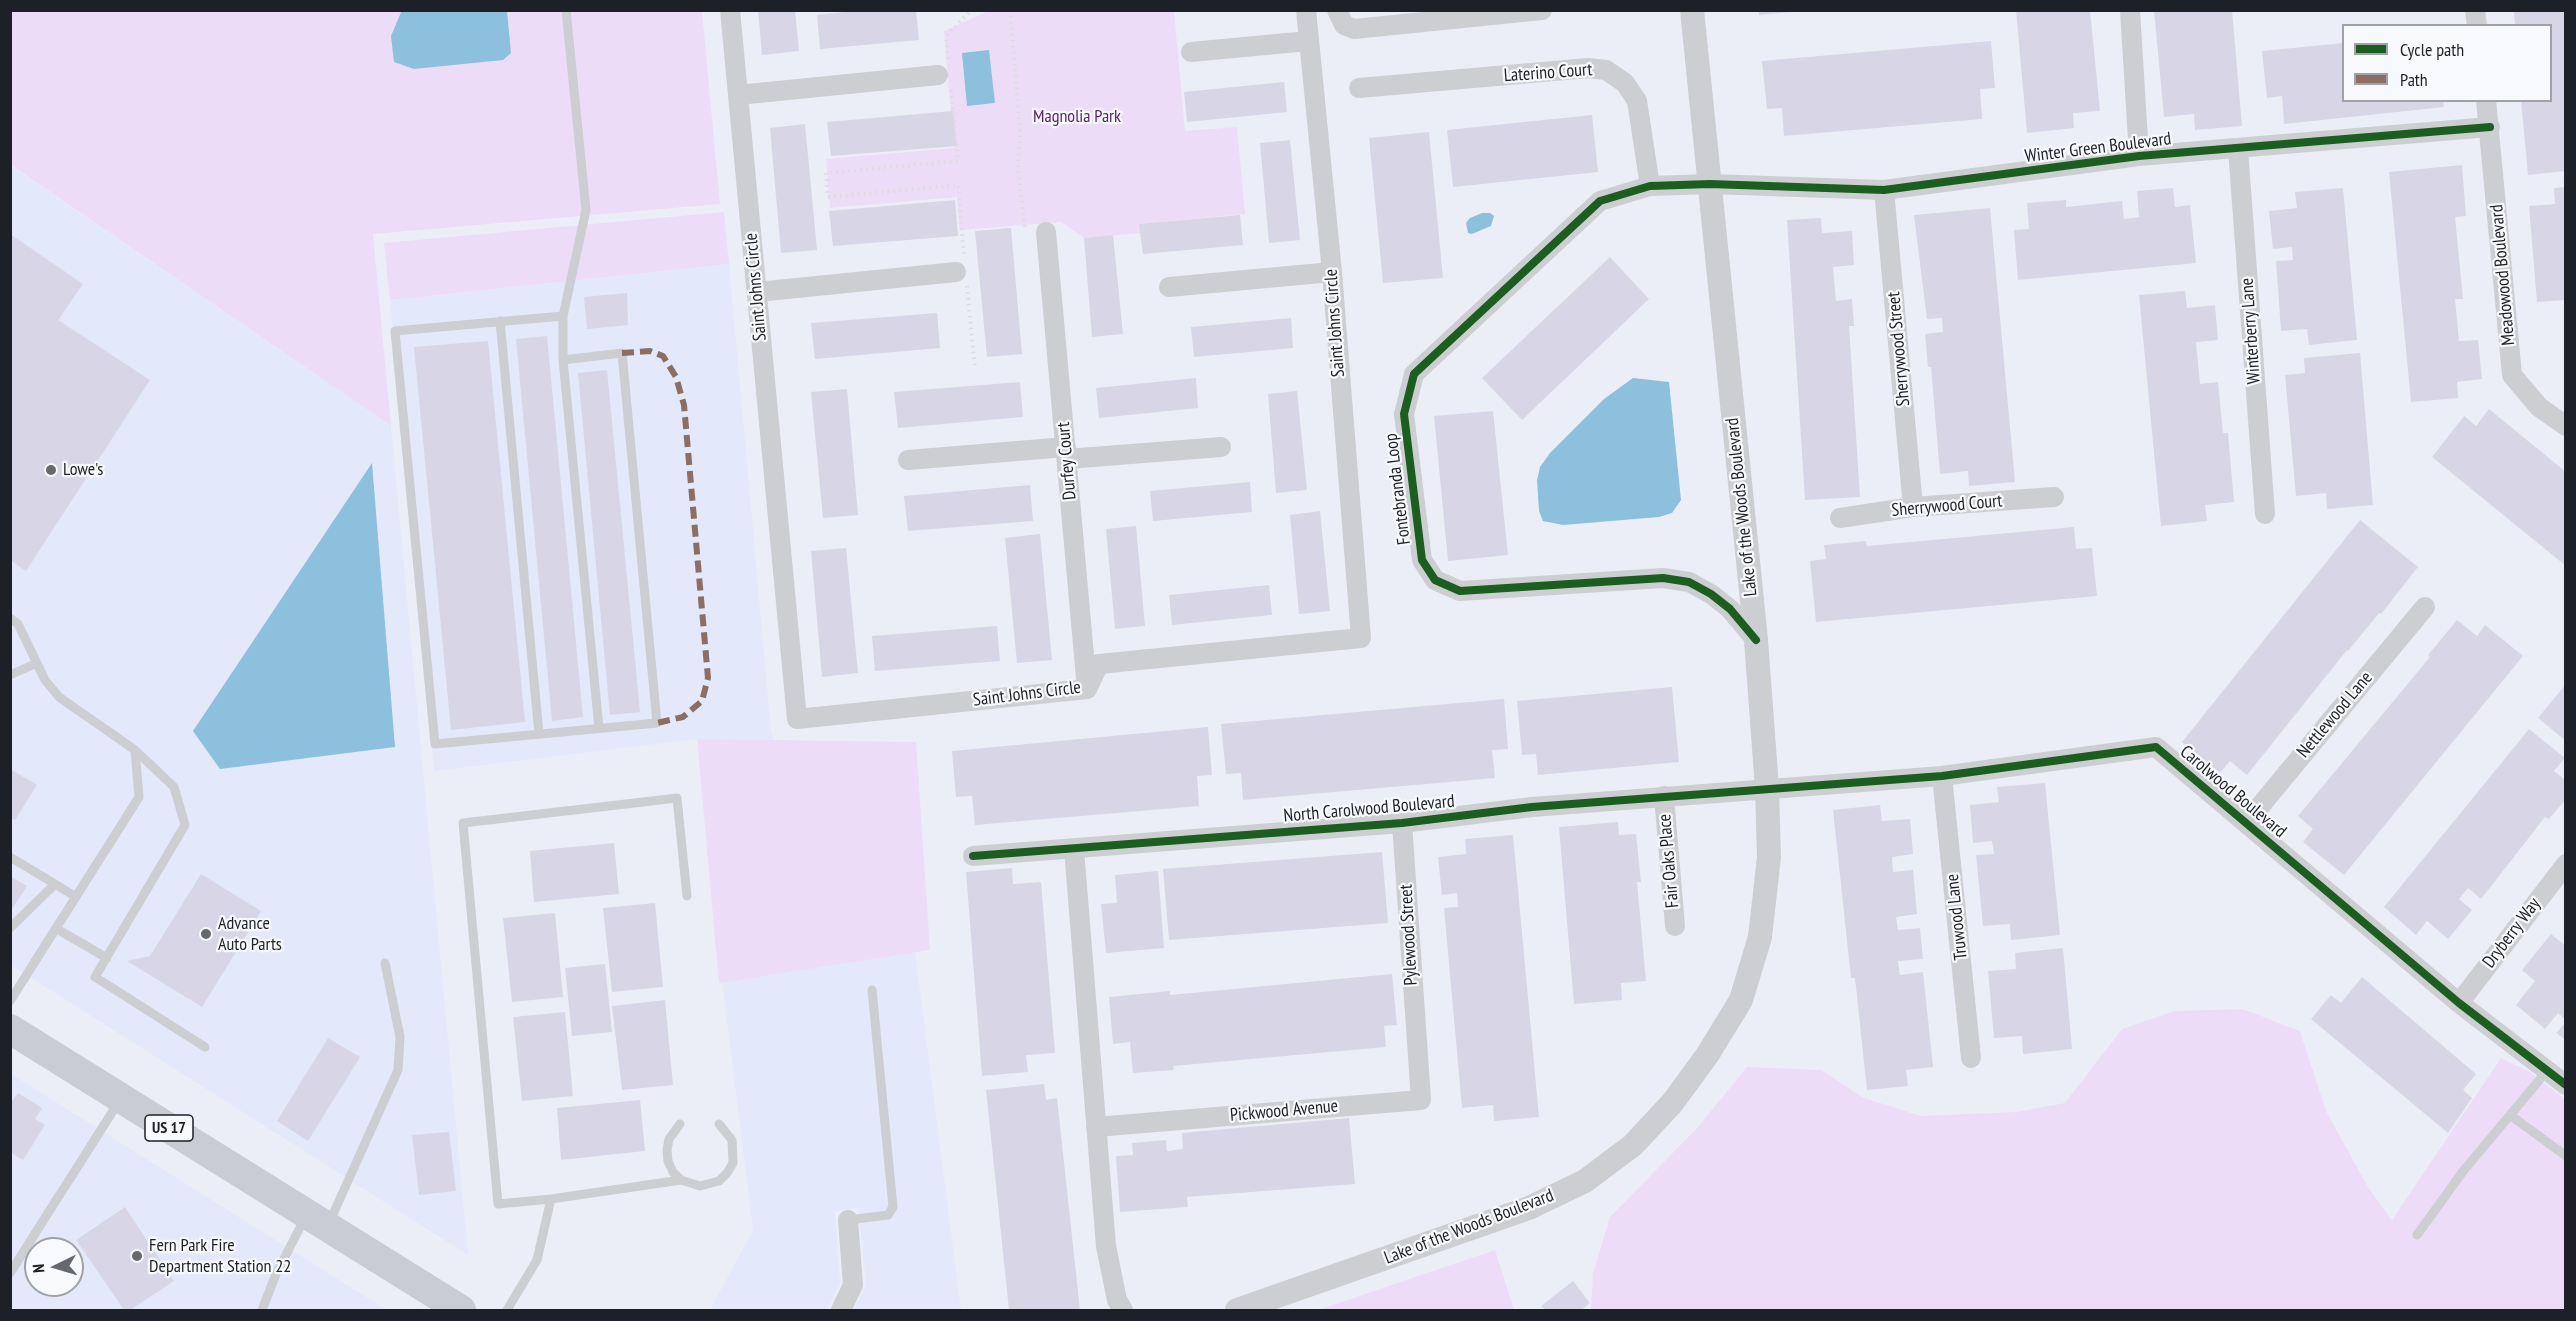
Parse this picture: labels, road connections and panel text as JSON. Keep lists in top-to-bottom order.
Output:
{
  "streets": {
    "main road": ["US 17"],
    "street": [
      "Laterino Court",
      "Winter Green Boulevard",
      "Meadowood Boulevard",
      "Saint Johns Circle",
      "Winterberry Lane",
      "Sherrywood Street",
      "Durfey Court",
      "Fontebranda Loop",
      "Sherrywood Court",
      "Lake of the Woods Boulevard",
      "Nettlewood Lane",
      "Carolwood Boulevard",
      "North Carolwood Boulevard",
      "Fair Oaks Place",
      "Truwood Lane",
      "Dryberry Way",
      "Pylewood Street",
      "Pickwood Avenue"
    ]
  },
  "crossings": [
    ["Laterino Court", "Fontebranda Loop"],
    ["Winter Green Boulevard", "Meadowood Boulevard"],
    ["Winter Green Boulevard", "Winterberry Lane"],
    ["Winter Green Boulevard", "Sherrywood Street"],
    ["Winter Green Boulevard", "Fontebranda Loop"],
    ["Winter Green Boulevard", "Lake of the Woods Boulevard"],
    ["Saint Johns Circle", "Durfey Court"],
    ["Sherrywood Street", "Sherrywood Court"],
    ["Fontebranda Loop", "Lake of the Woods Boulevard"],
    ["Lake of the Woods Boulevard", "Carolwood Boulevard"],
    ["Lake of the Woods Boulevard", "North Carolwood Boulevard"],
    ["Nettlewood Lane", "Carolwood Boulevard"],
    ["Carolwood Boulevard", "North Carolwood Boulevard"],
    ["Carolwood Boulevard", "Truwood Lane"],
    ["Carolwood Boulevard", "Dryberry Way"],
    ["North Carolwood Boulevard", "Fair Oaks Place"],
    ["North Carolwood Boulevard", "Pylewood Street"],
    ["Pylewood Street", "Pickwood Avenue"]
  ],
  "parks": ["Magnolia Park"],
  "places": ["Lowe's", "Advance Auto Parts", "Fern Park Fire Department Station 22"],
  "legend": ["Cycle path", "Path"],
  "north": "left"
}
